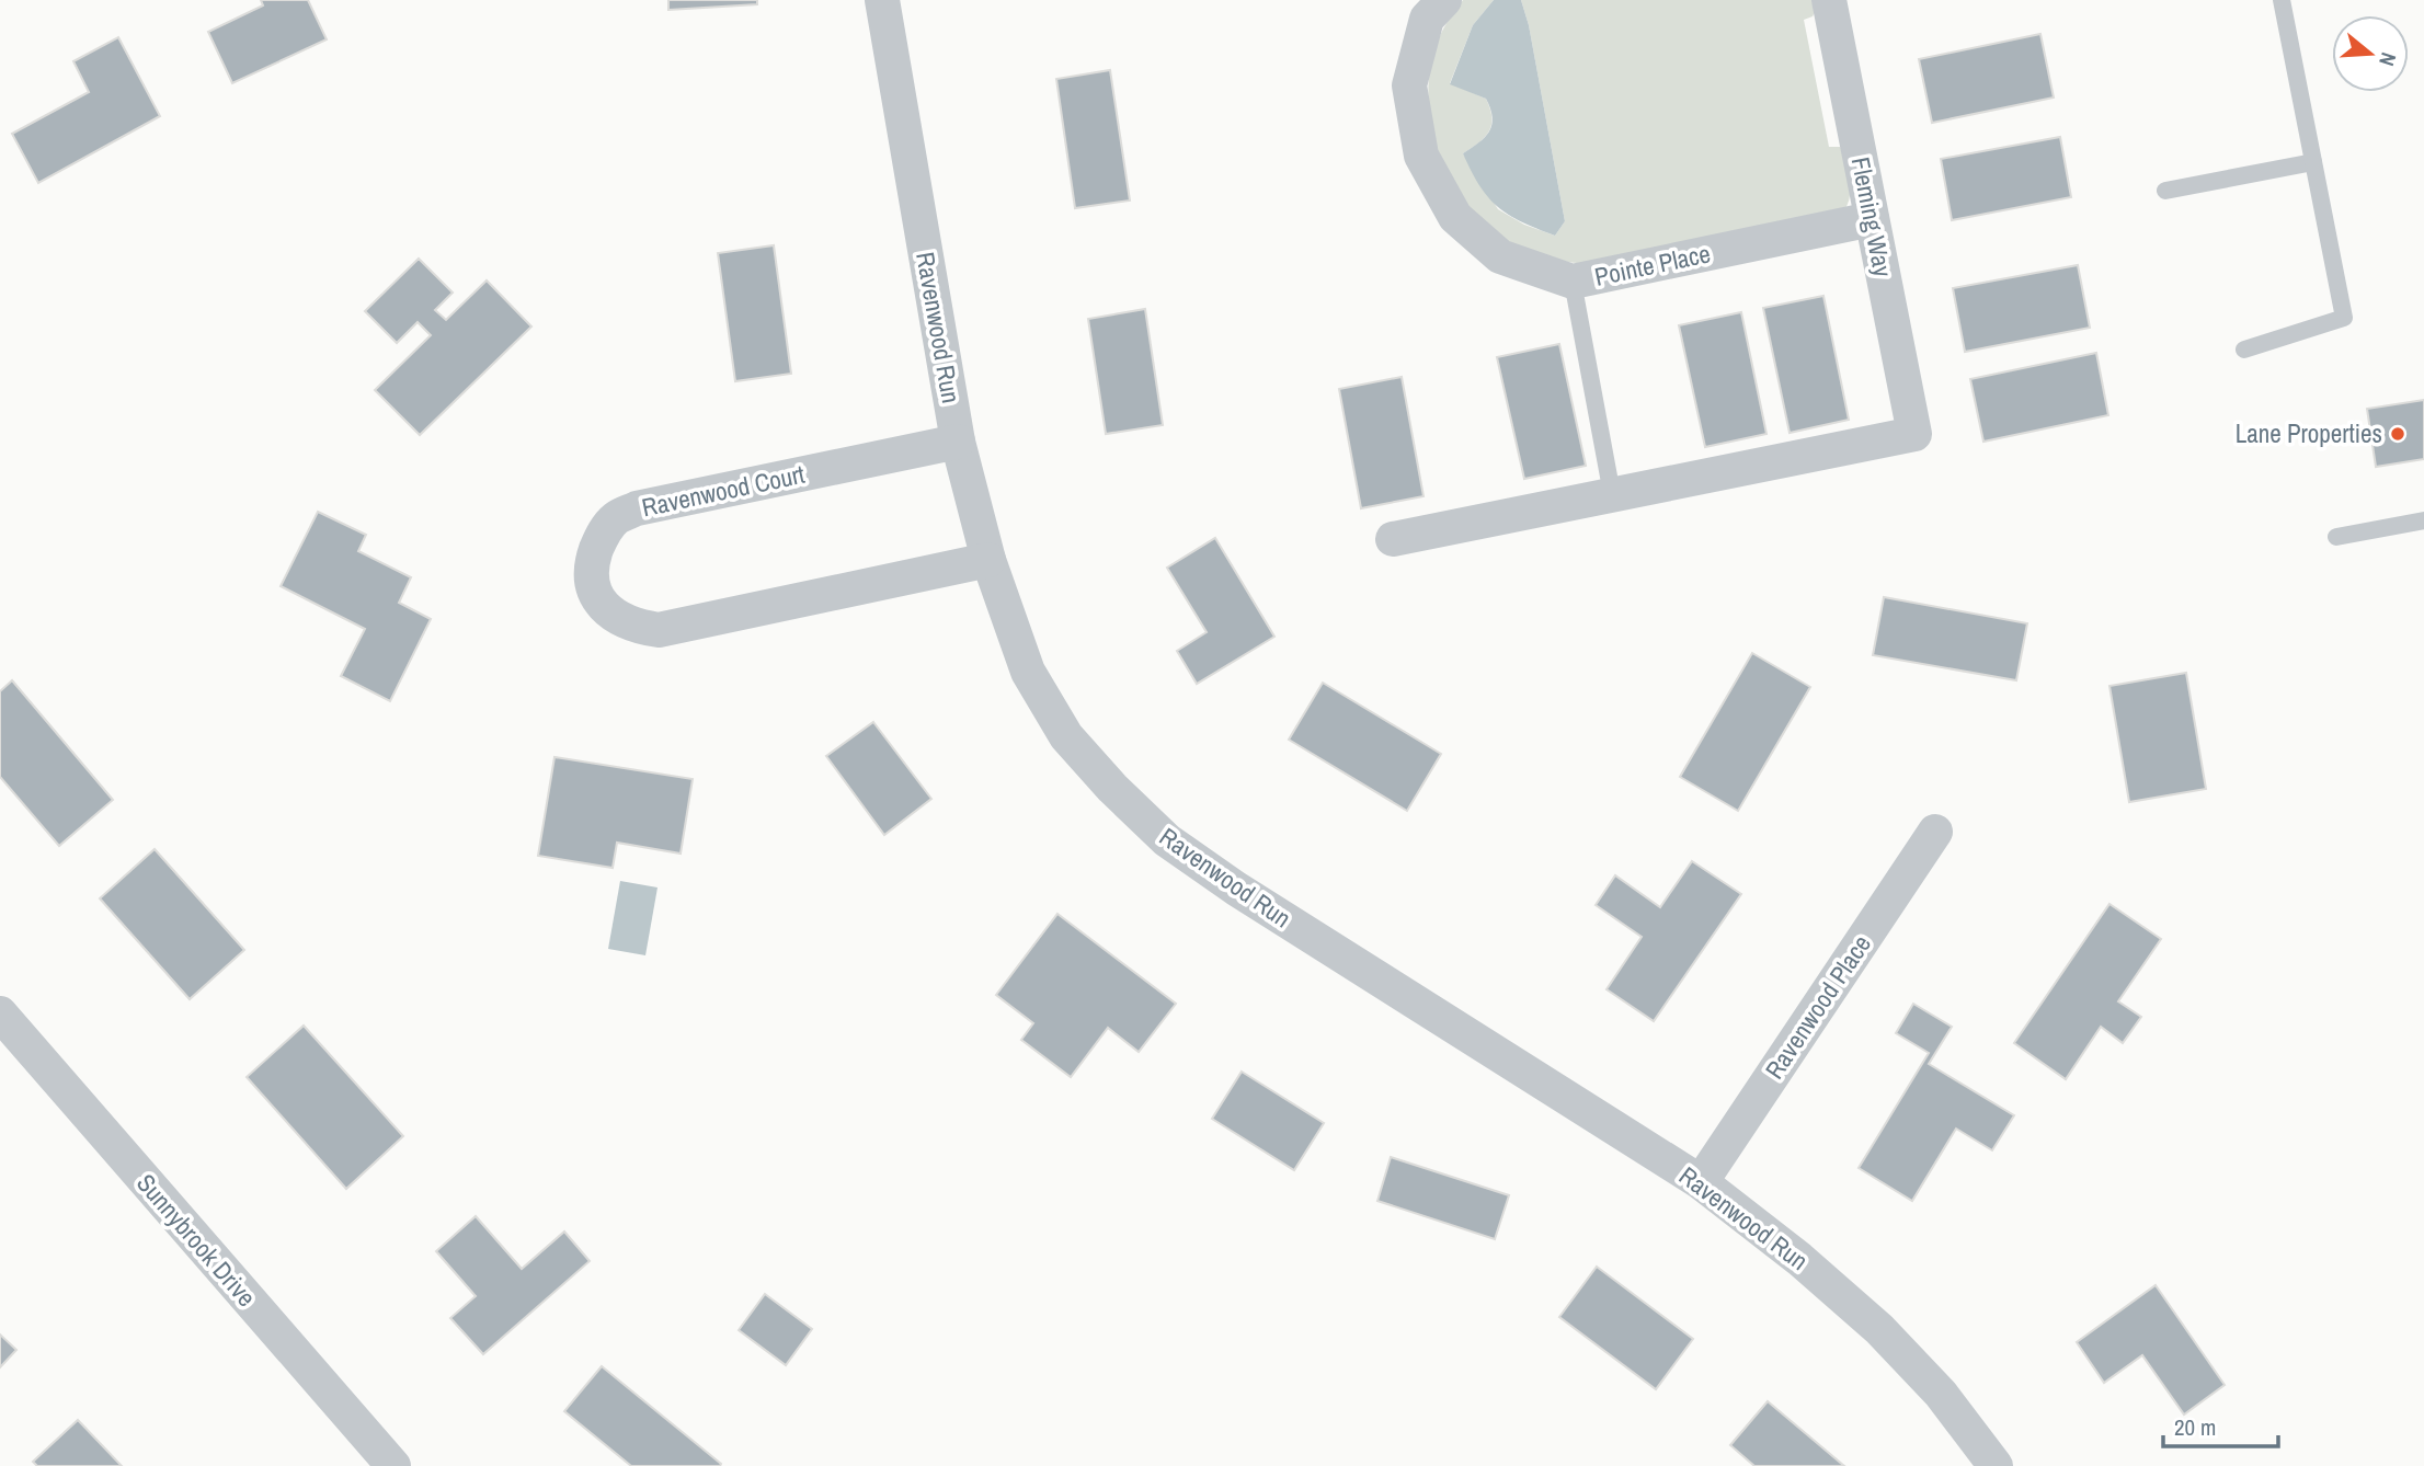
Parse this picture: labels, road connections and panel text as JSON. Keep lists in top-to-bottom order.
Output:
{
  "streets": {
    "street": [
      "Fleming Way",
      "Pointe Place",
      "Ravenwood Run",
      "Ravenwood Court",
      "Ravenwood Place",
      "Sunnybrook Drive"
    ]
  },
  "crossings": [
    ["Fleming Way", "Pointe Place"],
    ["Ravenwood Run", "Ravenwood Court"],
    ["Ravenwood Run", "Ravenwood Place"]
  ],
  "places": ["Lane Properties"],
  "scale_bar": "20 m",
  "north": "right"
}
